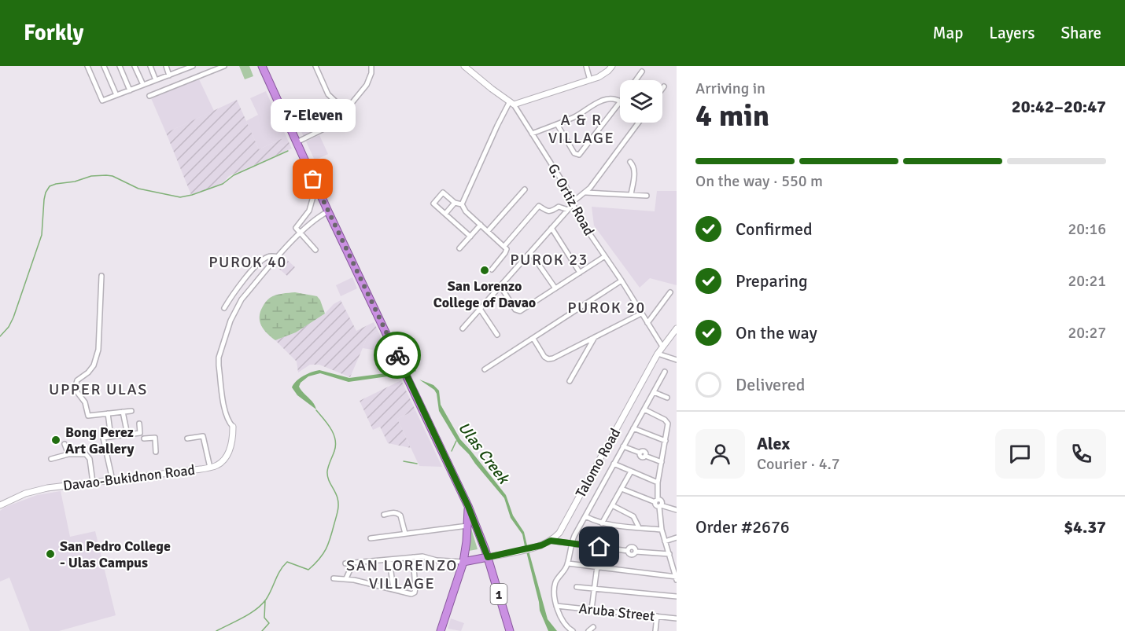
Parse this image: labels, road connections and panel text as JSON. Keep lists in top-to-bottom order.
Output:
{
  "streets": {
    "highway": ["1"],
    "street": [
      "G. Ortiz Road",
      "Talomo Road",
      "Davao-Bukidnon Road",
      "Aruba Street"
    ]
  },
  "crossings": [
    ["G. Ortiz Road", "Talomo Road"]
  ],
  "districts": [
    "A & R VILLAGE",
    "PUROK 23",
    "PUROK 40",
    "PUROK 20",
    "UPPER ULAS",
    "SAN LORENZO VILLAGE"
  ],
  "water": ["Ulas Creek"],
  "places": [
    "7-Eleven",
    "San Lorenzo College of Davao",
    "Bong Perez Art Gallery",
    "San Pedro College - Ulas Campus"
  ],
  "page": {
    "header": "Forkly",
    "nav": ["Map", "Layers", "Share"],
    "heading": ["4 min", "Arriving in", "20:42–20:47"],
    "panel": [
      "Alex",
      "Courier · 4.7",
      "Order #2676",
      "$4.37"
    ],
    "bubble": "7-Eleven",
    "bar": "On the way · 550 m",
    "list": [
      ["Confirmed", "20:16"],
      ["Preparing", "20:21"],
      ["On the way", "20:27"],
      "Delivered"
    ]
  }
}
